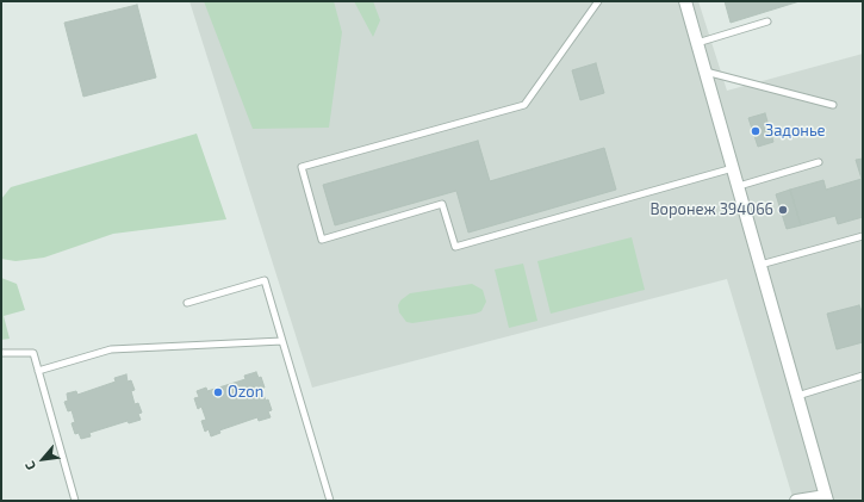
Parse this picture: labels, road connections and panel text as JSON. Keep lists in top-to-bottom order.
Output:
{
  "places": ["Задонье", "Воронеж 394066", "Ozon"],
  "north": "bottom left"
}
